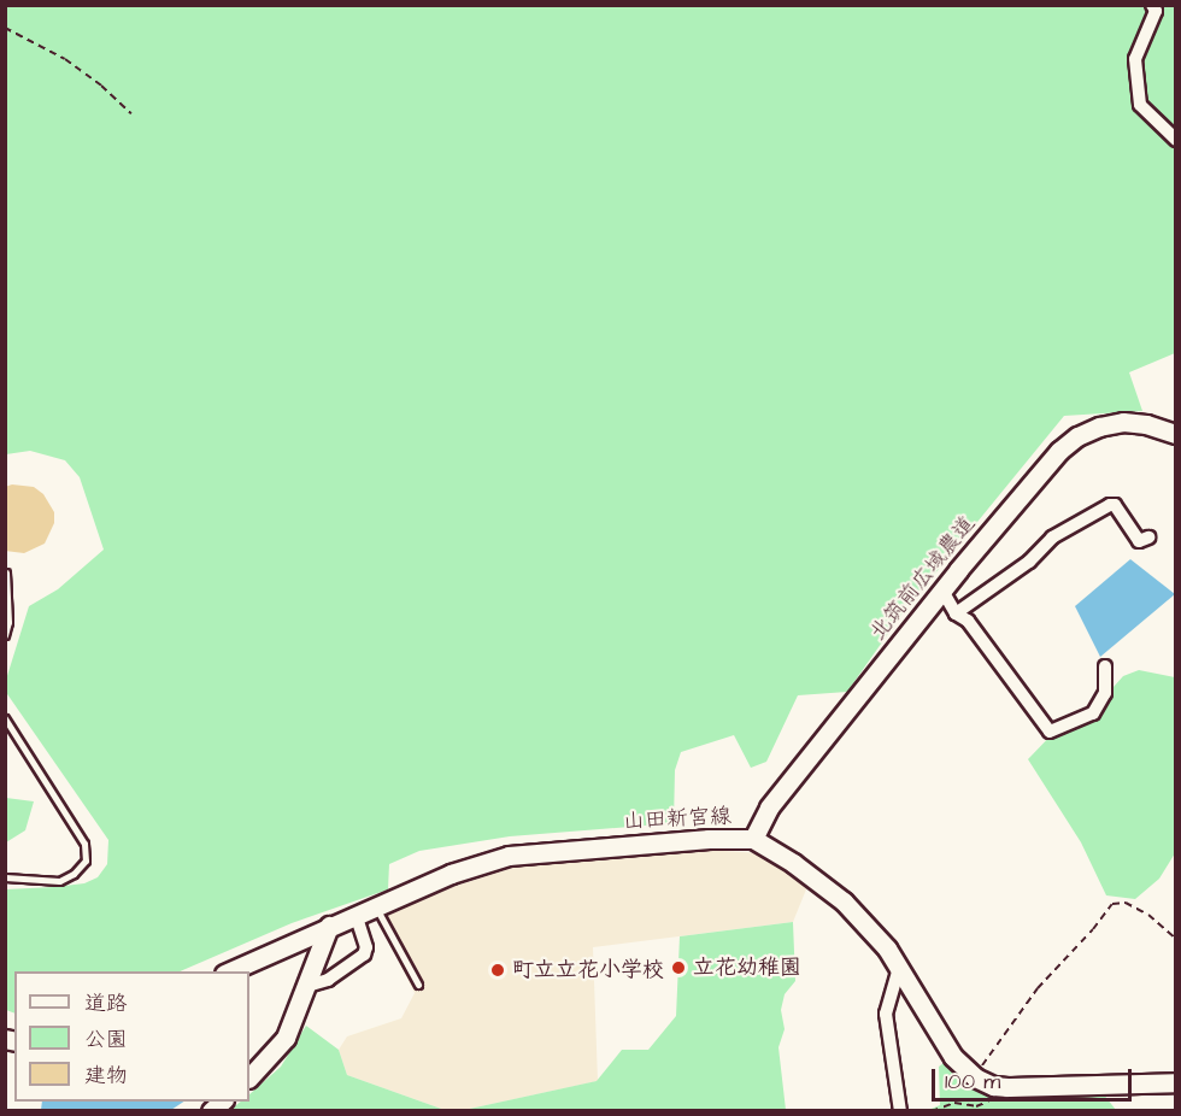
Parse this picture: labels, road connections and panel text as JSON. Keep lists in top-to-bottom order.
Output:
{
  "streets": {
    "main road": ["北筑前広域農道", "山田新宮線"]
  },
  "crossings": [
    ["北筑前広域農道", "山田新宮線"]
  ],
  "places": ["立花幼稚園", "町立立花小学校"],
  "legend": ["道路", "公園", "建物"],
  "scale_bar": "100 m"
}
